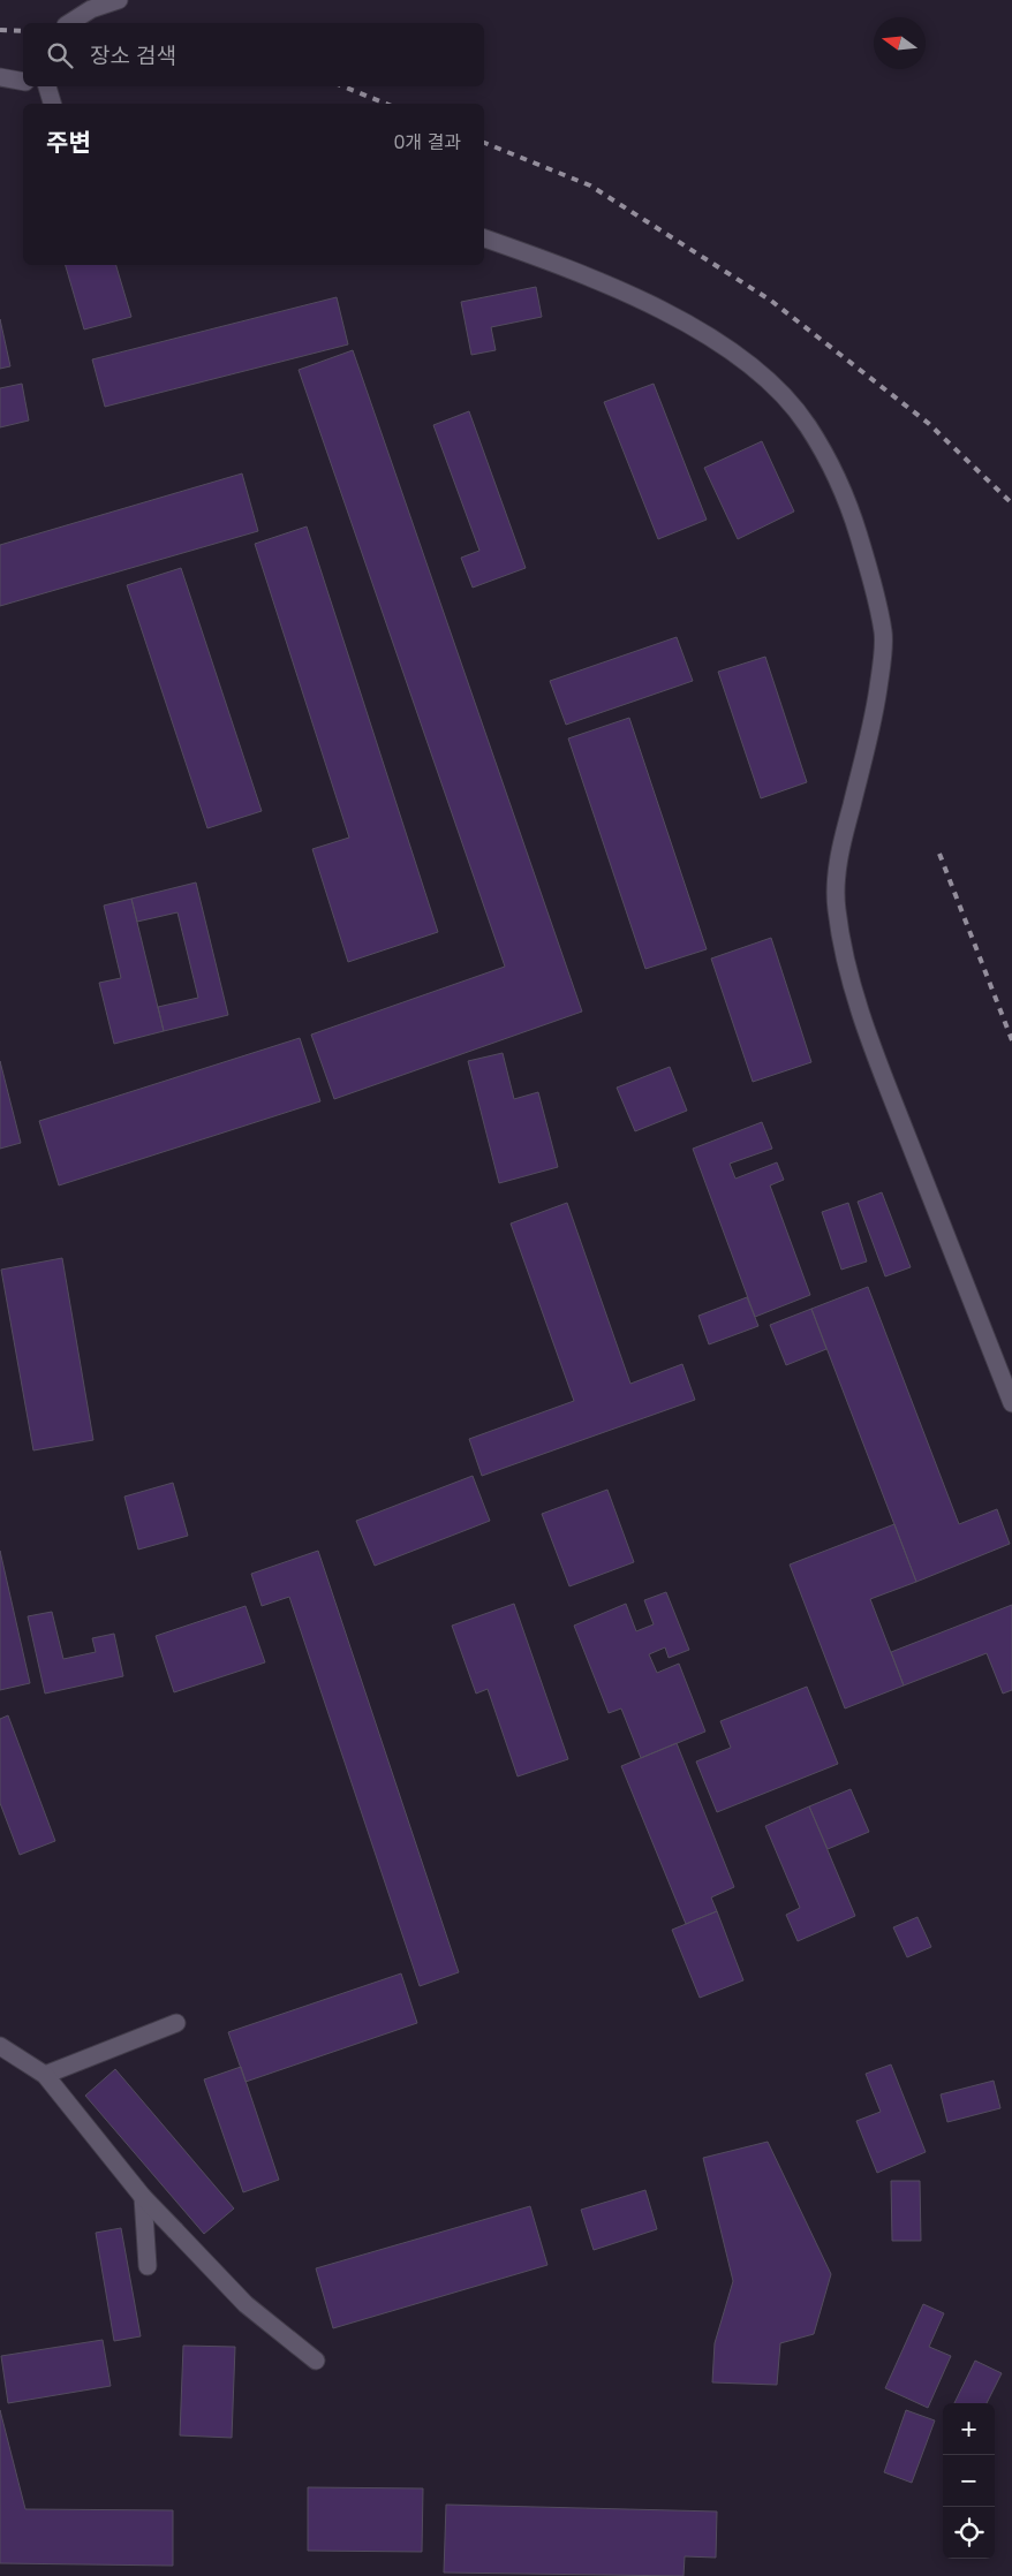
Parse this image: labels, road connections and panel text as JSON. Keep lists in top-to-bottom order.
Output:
{
  "north": "left",
  "page": {
    "search": "장소 검색",
    "heading": ["주변", "0개 결과"],
    "map_buttons": ["+", "−"]
  }
}
